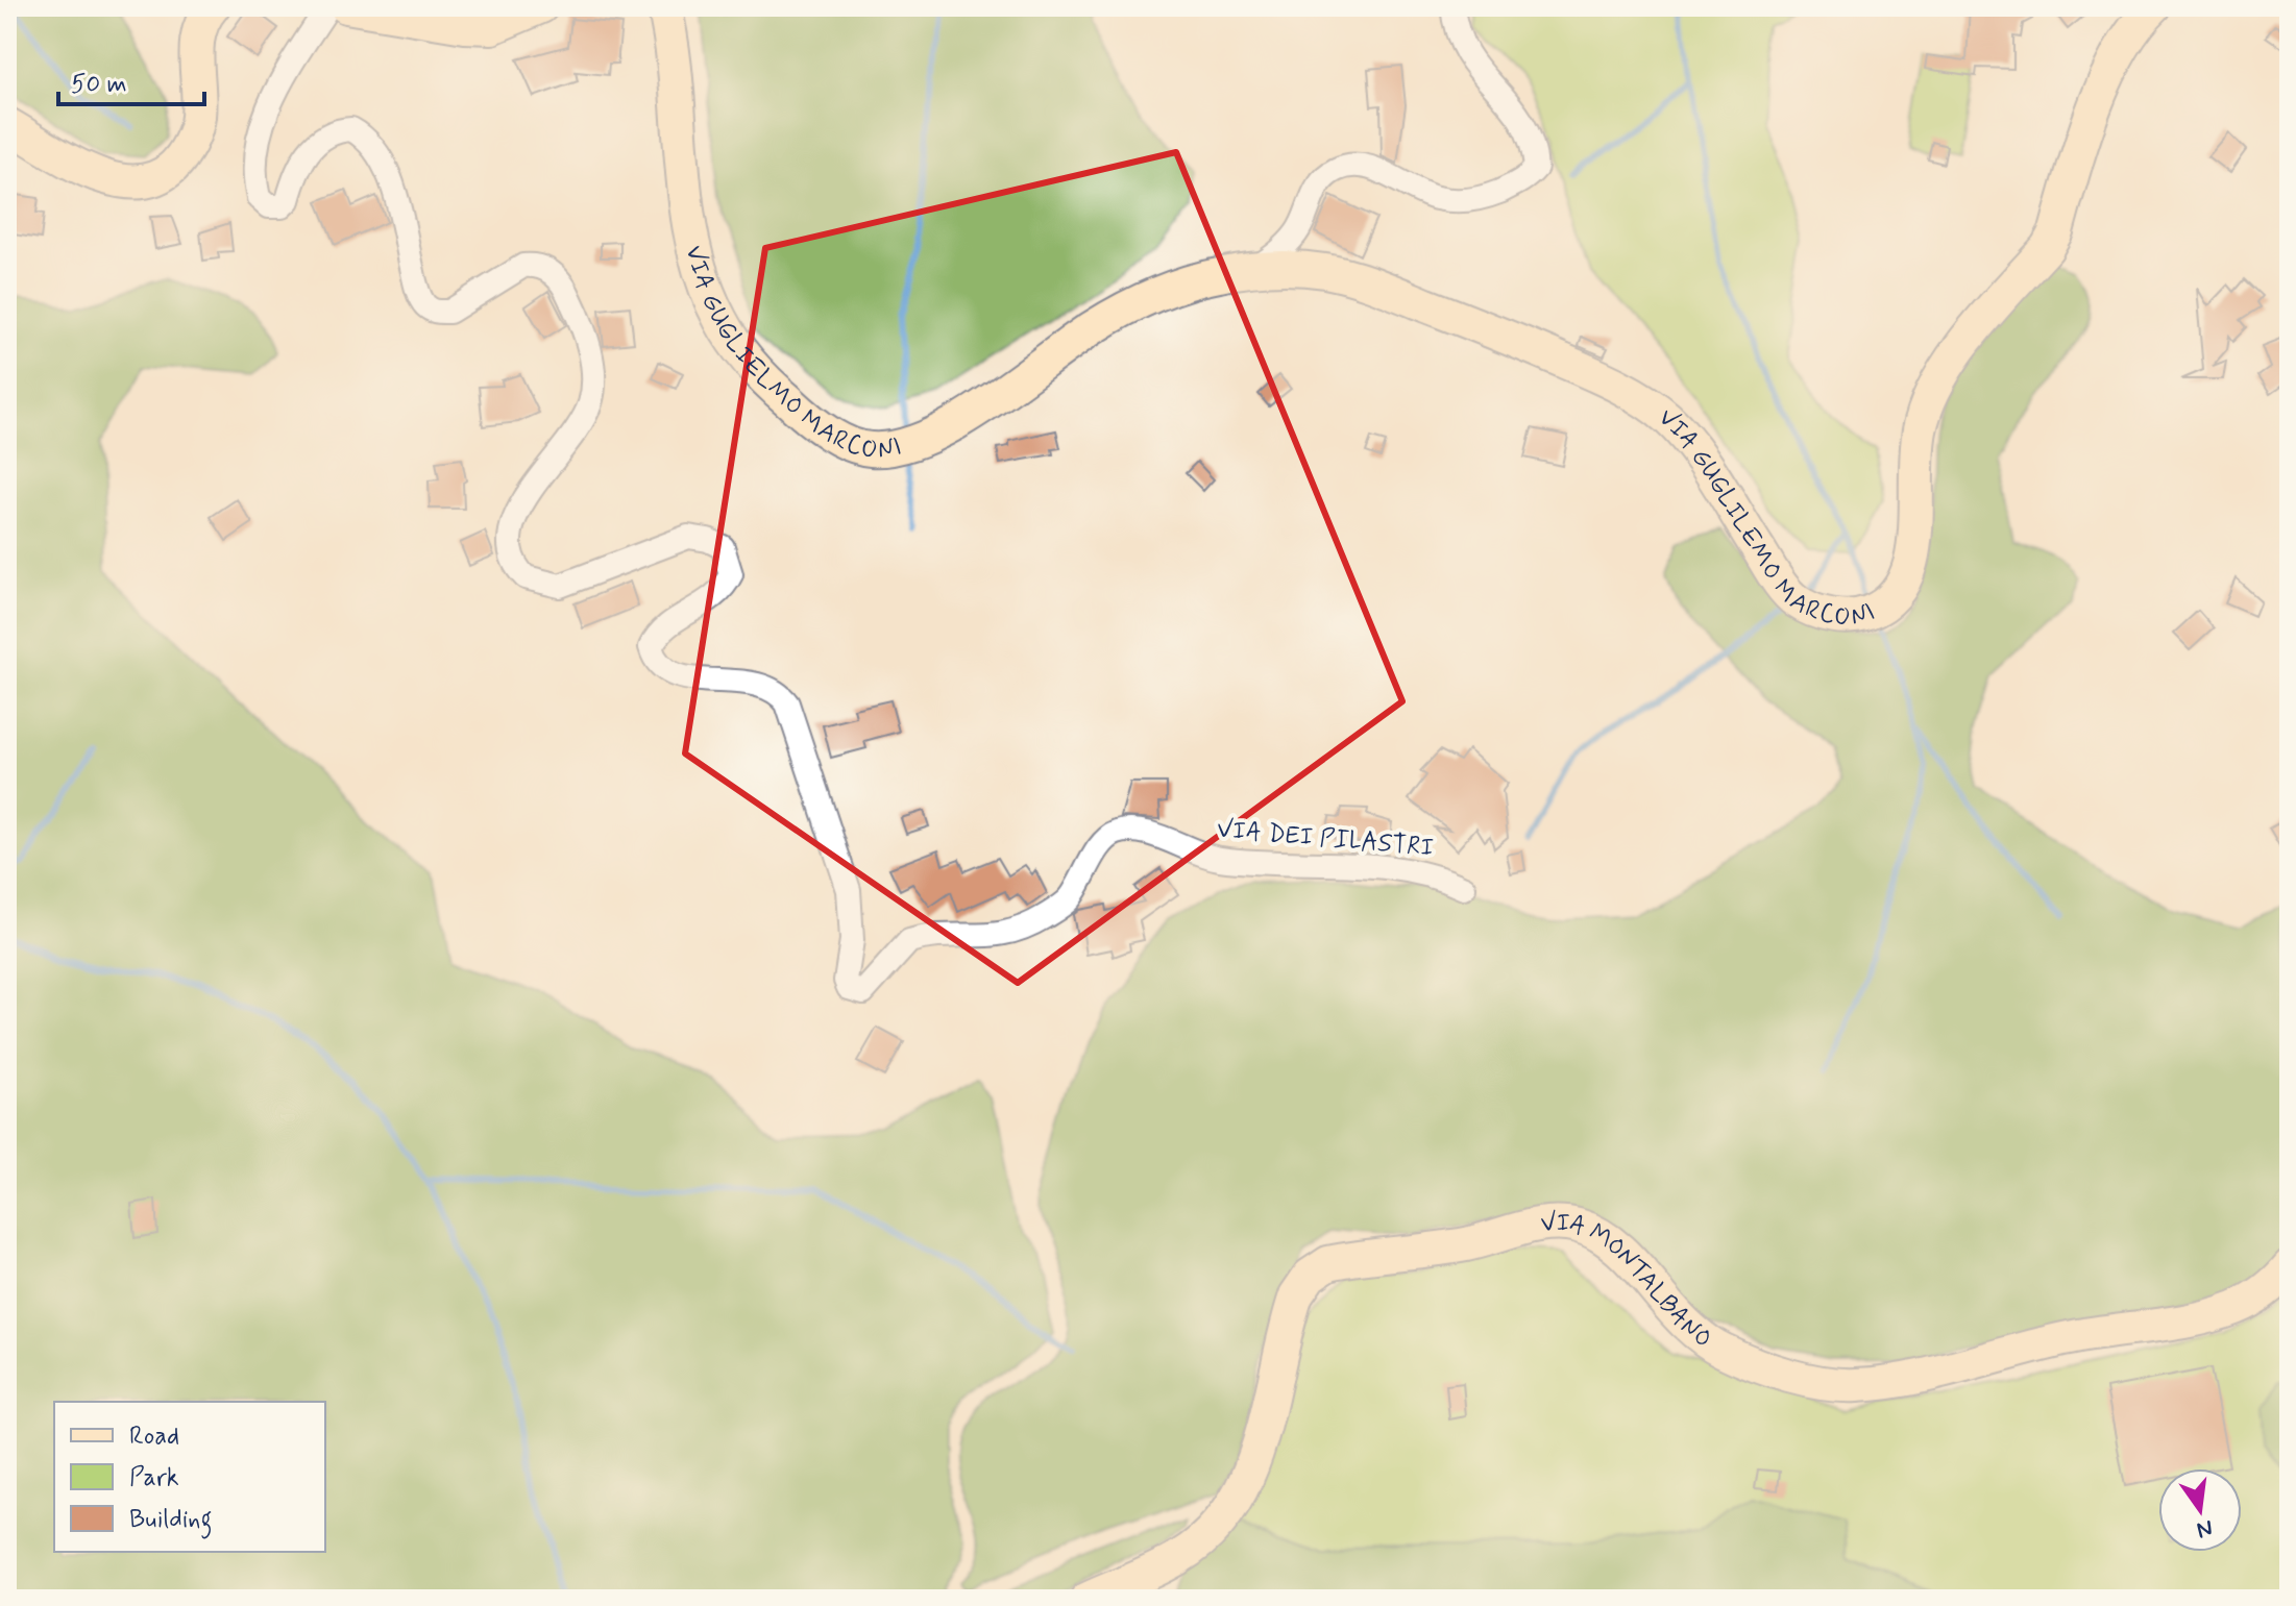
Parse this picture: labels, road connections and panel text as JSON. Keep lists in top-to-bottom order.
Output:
{
  "streets": {
    "street": [
      "VIA GUGLIELMO MARCONI",
      "VIA GUGLILEMO MARCONI",
      "VIA DEI PILASTRI",
      "VIA MONTALBANO"
    ]
  },
  "crossings": [
    ["VIA GUGLIELMO MARCONI", "VIA GUGLILEMO MARCONI"]
  ],
  "legend": ["Road", "Park", "Building"],
  "scale_bar": "50 m",
  "north": "bottom"
}
